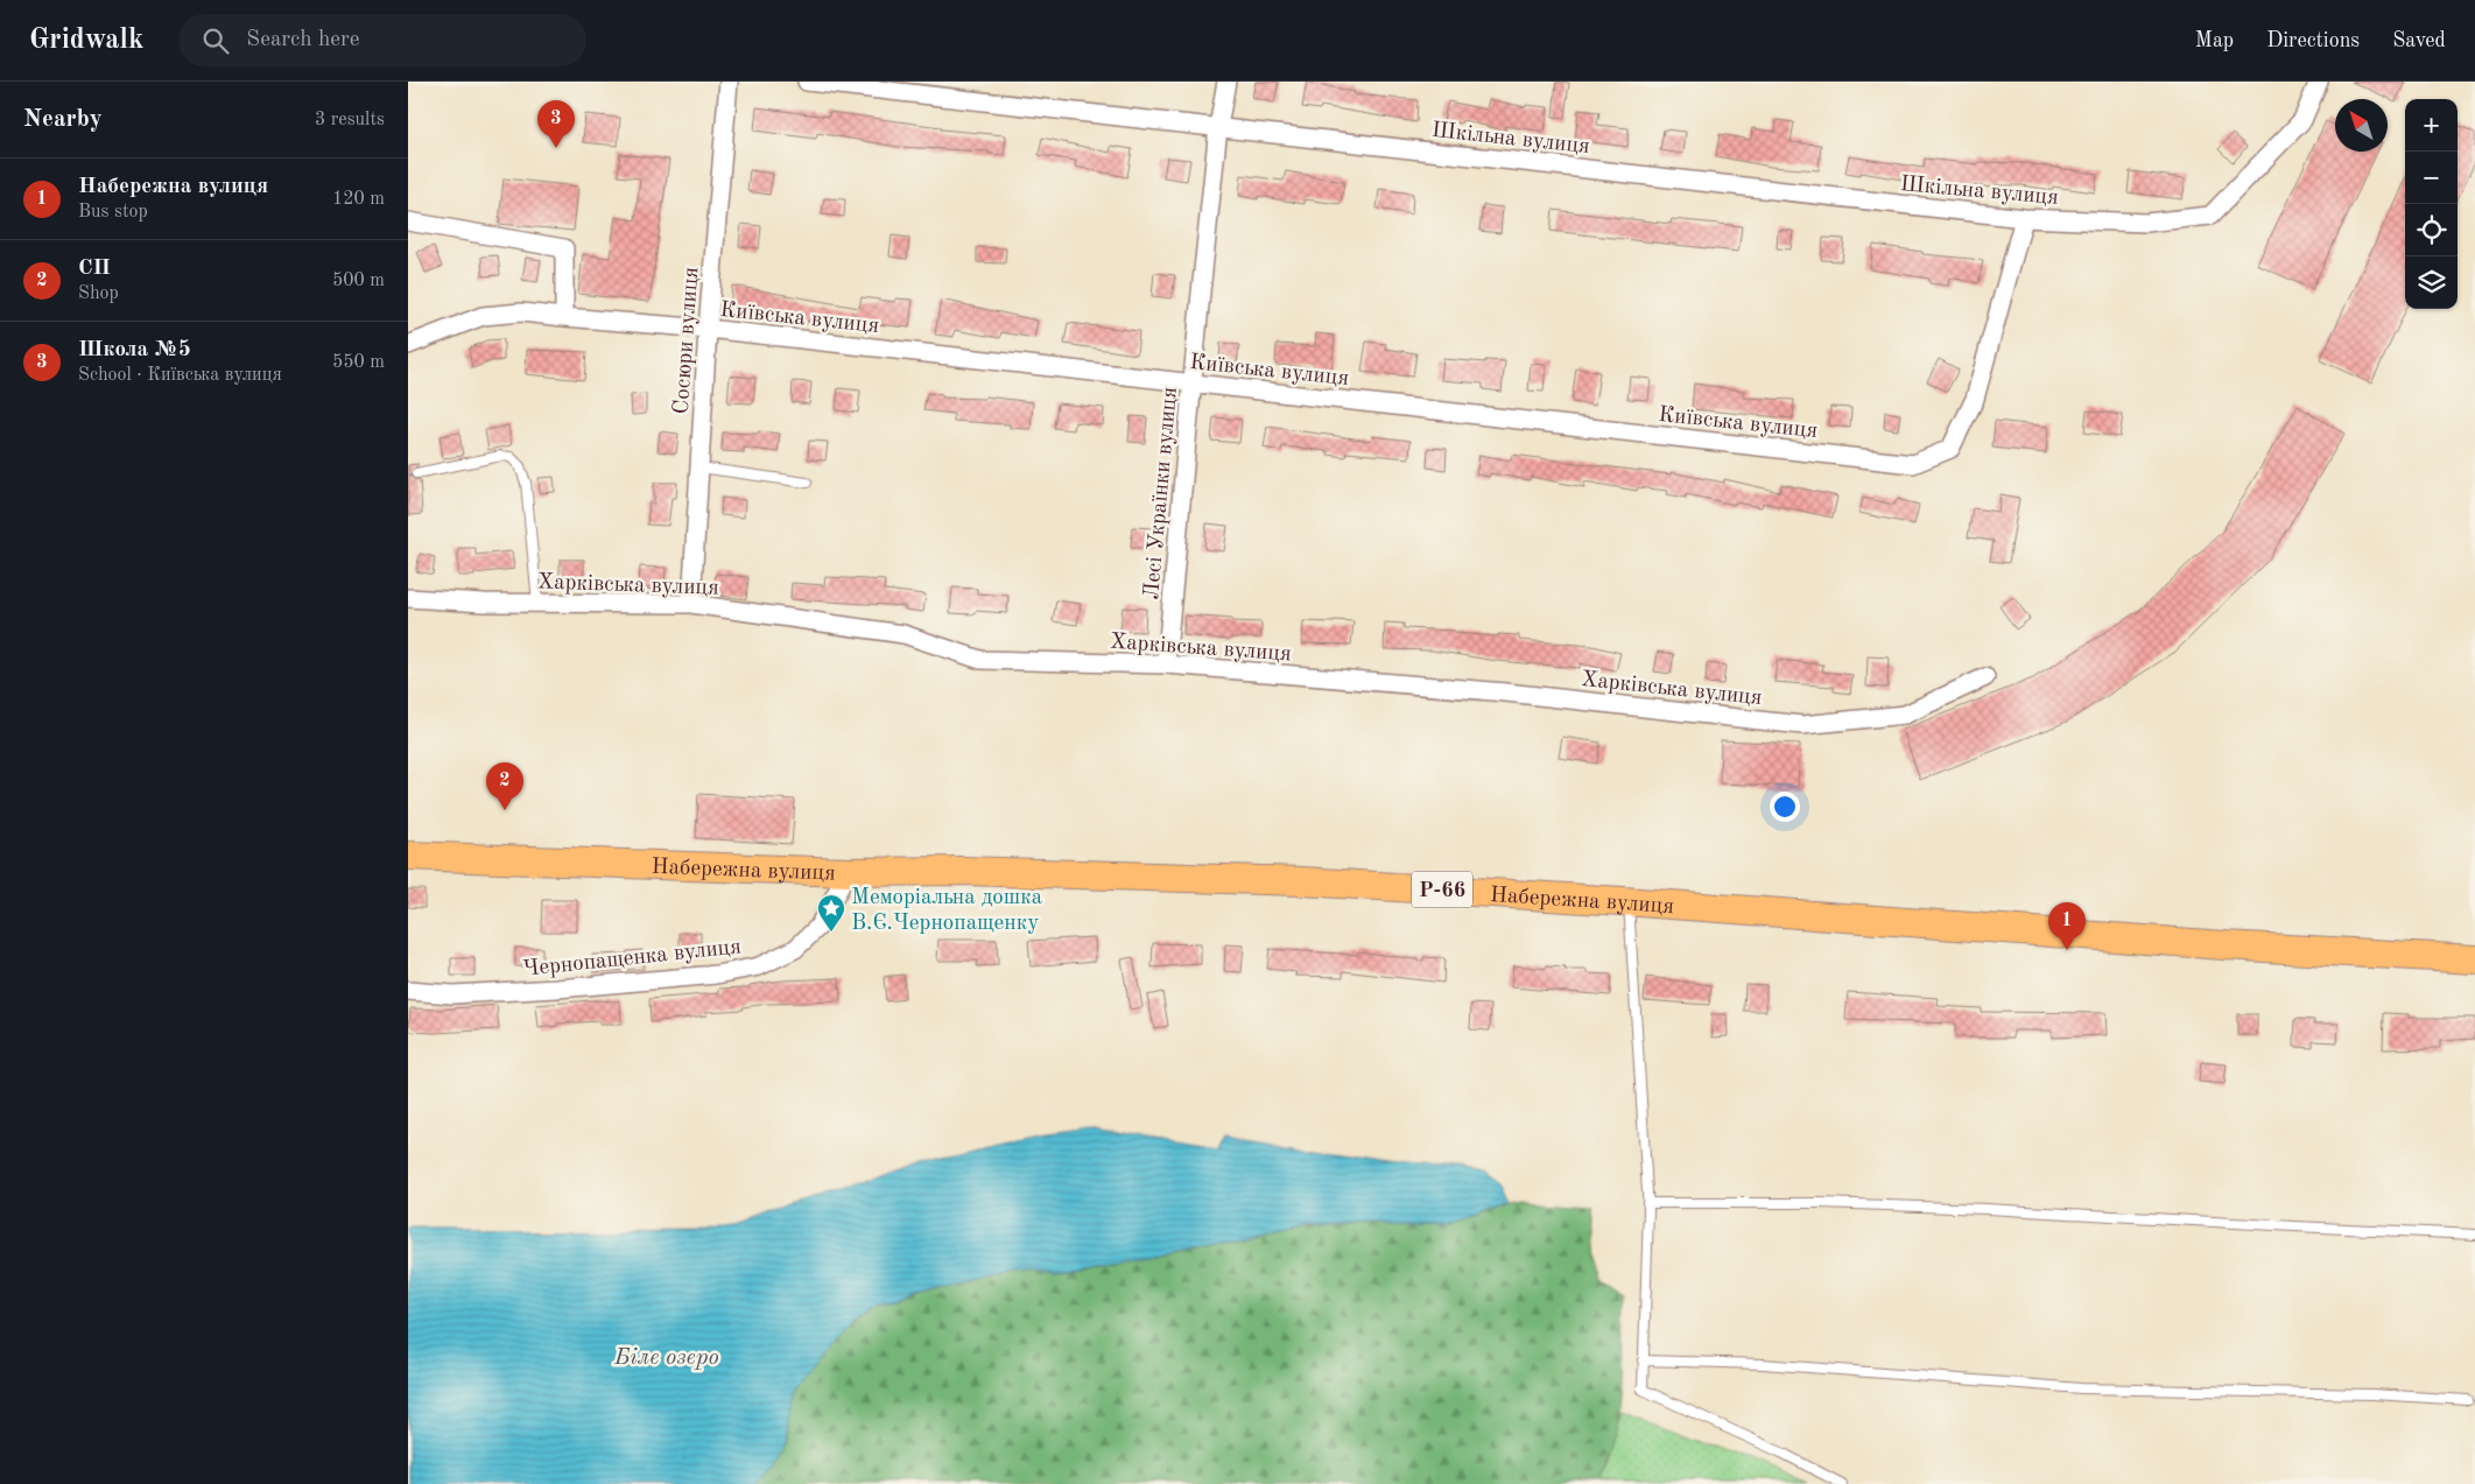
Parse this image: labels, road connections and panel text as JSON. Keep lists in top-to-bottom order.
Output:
{
  "streets": {
    "main road": ["Набережна вулиця", "Р-66"],
    "street": [
      "Шкільна вулиця",
      "Київська вулиця",
      "Сосюри вулиця",
      "Лесі Українки вулиця",
      "Харківська вулиця",
      "Чернопащенка вулиця"
    ]
  },
  "crossings": [
    ["Шкільна вулиця", "Київська вулиця"],
    ["Шкільна вулиця", "Лесі Українки вулиця"],
    ["Київська вулиця", "Сосюри вулиця"],
    ["Київська вулиця", "Лесі Українки вулиця"],
    ["Сосюри вулиця", "Харківська вулиця"],
    ["Лесі Українки вулиця", "Харківська вулиця"],
    ["Набережна вулиця", "Чернопащенка вулиця"]
  ],
  "water": ["Біле озеро"],
  "places": {
    "place": ["Меморіальна дошка В.Є.Чернопащенку"]
  },
  "north": "top left",
  "page": {
    "header": "Gridwalk",
    "search": "Search here",
    "nav": ["Map", "Directions", "Saved"],
    "heading": ["Nearby", "3 results"],
    "map_buttons": ["+", "−"],
    "pins": ["3", "2", "1"],
    "list": [
      {
        "mark": "1",
        "name": "Набережна вулиця",
        "note": "Bus stop",
        "value": "120 m"
      },
      {
        "mark": "2",
        "name": "СП",
        "note": "Shop",
        "value": "500 m"
      },
      {
        "mark": "3",
        "name": "Школа №5",
        "note": "School · Київська вулиця",
        "value": "550 m"
      }
    ]
  }
}
